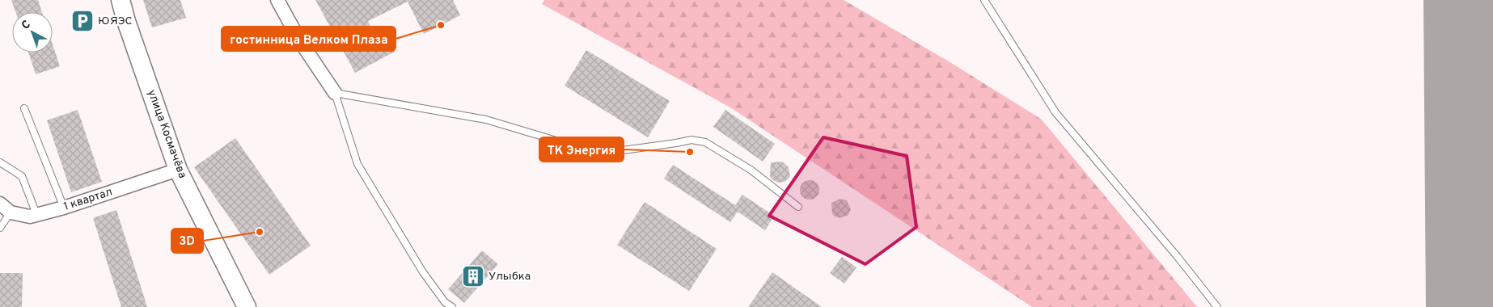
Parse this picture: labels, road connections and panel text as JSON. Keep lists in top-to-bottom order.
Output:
{
  "streets": {
    "main road": ["улица Космачёва"],
    "street": ["1 квартал"]
  },
  "crossings": [
    ["улица Космачёва", "1 квартал"]
  ],
  "places": {
    "parking": ["ЮЯЭС"],
    "other": ["гостинница Велком Плаза", "ТК Энергия", "3D"],
    "building": ["Улыбка"]
  },
  "north": "top left"
}
